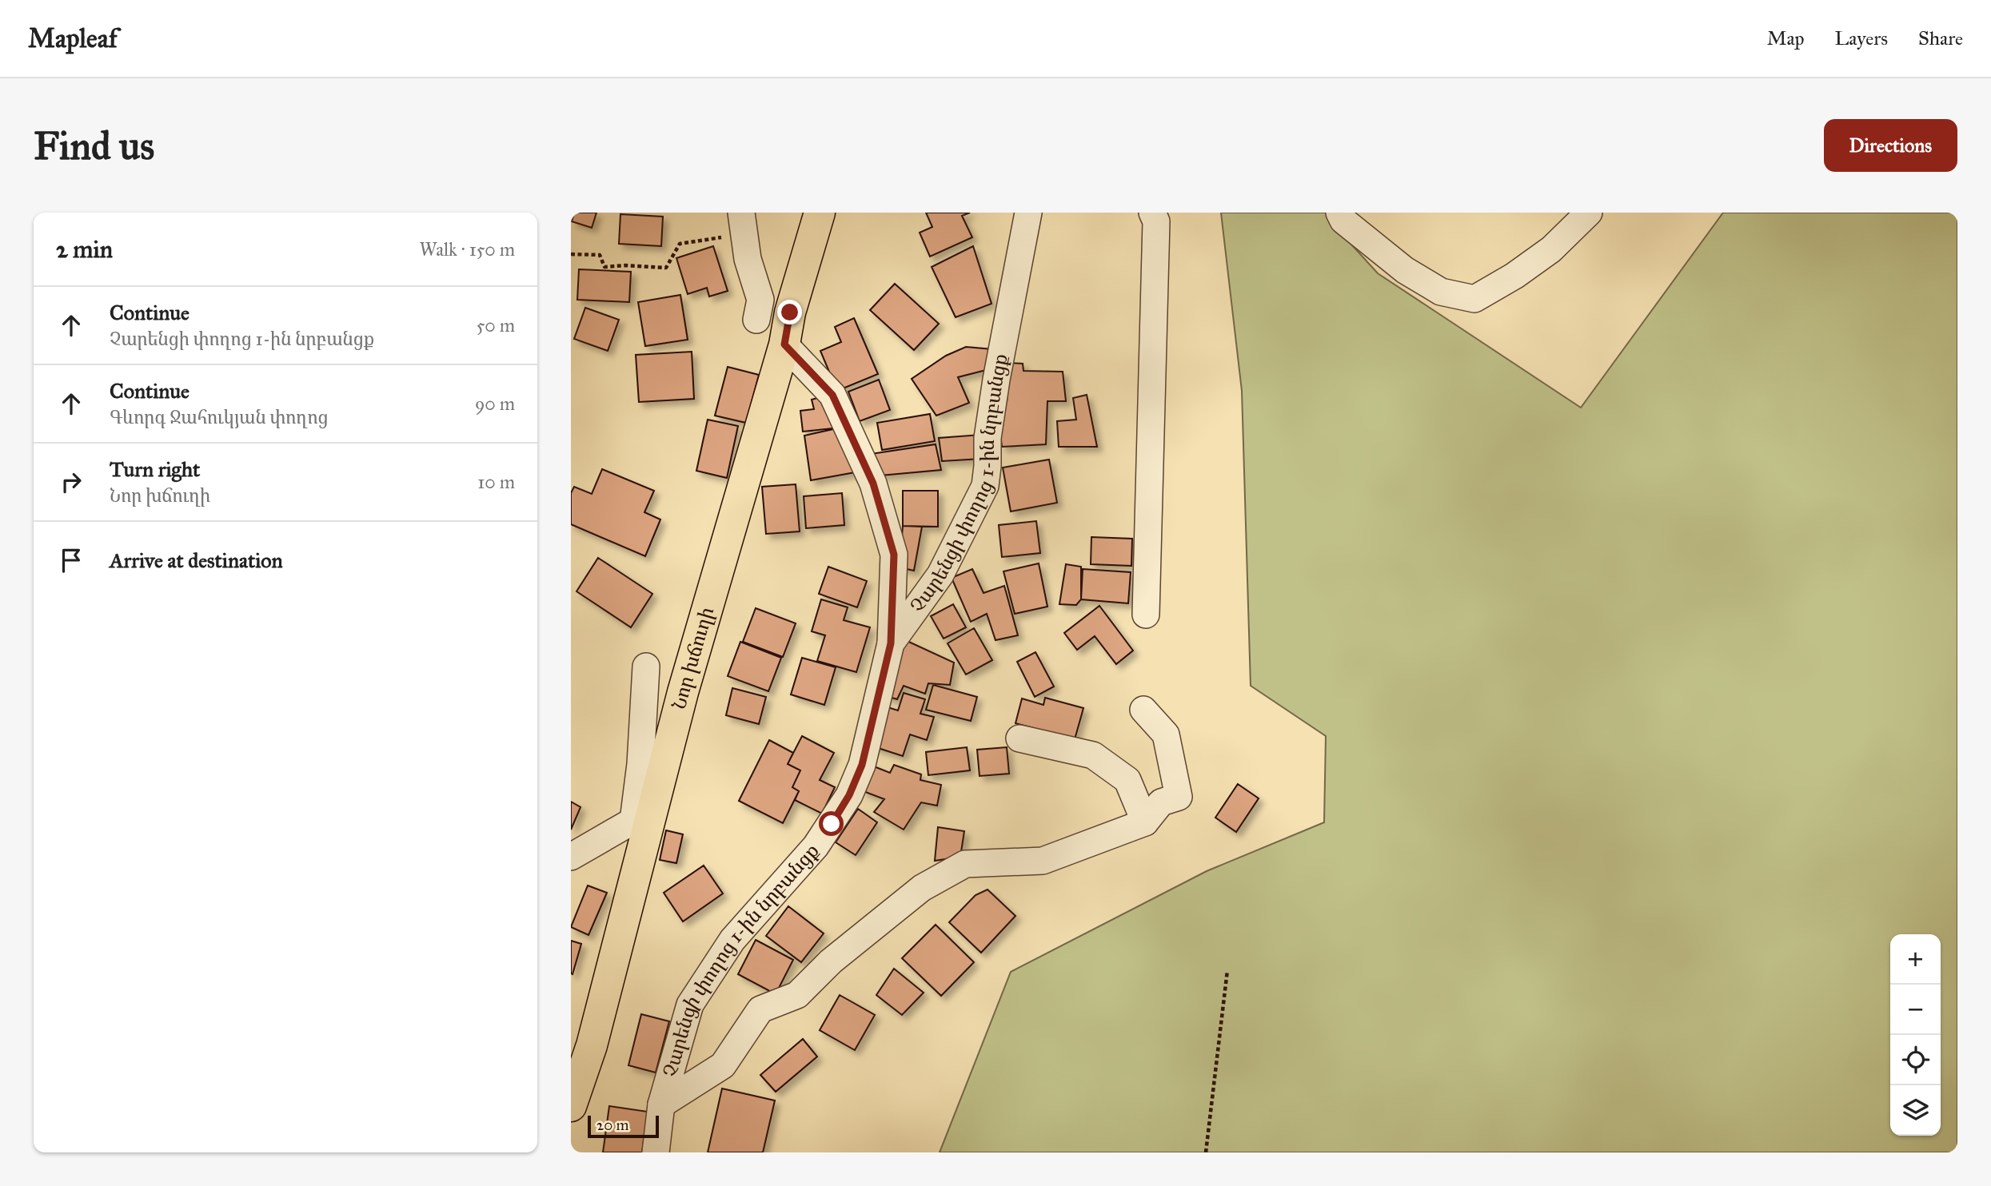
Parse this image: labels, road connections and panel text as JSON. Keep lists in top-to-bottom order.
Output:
{
  "streets": {
    "main road": ["Նոր խճուղի"],
    "street": ["Չարենցի փողոց 1-ին նրբանցք"]
  },
  "scale_bar": "20 m",
  "page": {
    "header": "Mapleaf",
    "nav": ["Map", "Layers", "Share"],
    "buttons": "Directions",
    "title": "Find us",
    "heading": ["2 min", "Walk · 150 m"],
    "list": [
      ["Continue", "Չարենցի փողոց 1-ին նրբանցք", "50 m"],
      ["Continue", "Գևորգ Ջահուկյան փողոց", "90 m"],
      ["Turn right", "Նոր խճուղի", "10 m"],
      "Arrive at destination"
    ],
    "map_buttons": ["+", "−"],
    "scale": "20 m"
  }
}
